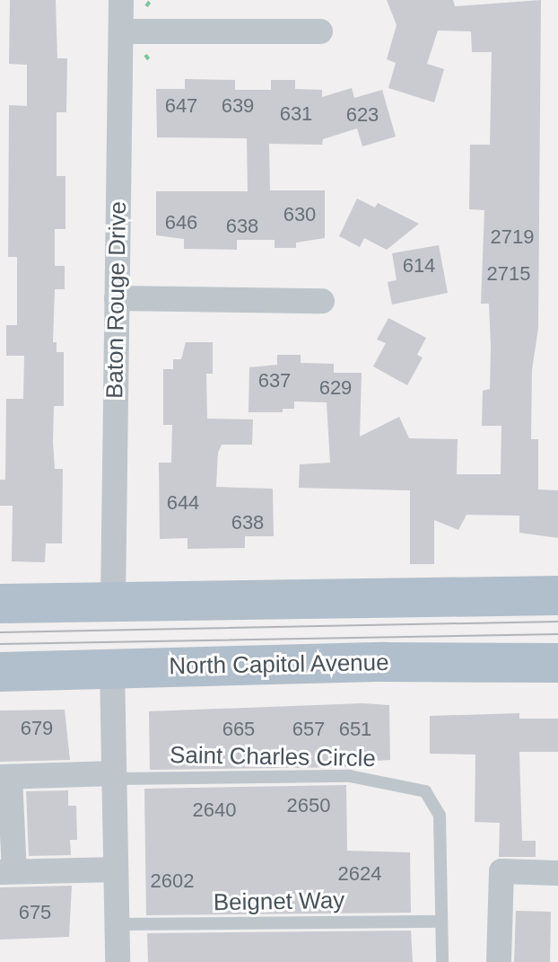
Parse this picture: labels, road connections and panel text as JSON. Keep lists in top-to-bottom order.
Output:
{
  "streets": {
    "main road": ["North Capitol Avenue"],
    "street": ["Baton Rouge Drive"],
    "lane": ["Saint Charles Circle", "Beignet Way"]
  },
  "crossings": [
    ["Saint Charles Circle", "Beignet Way"]
  ],
  "house_numbers": [
    "647",
    "639",
    "631",
    "623",
    "630",
    "646",
    "638",
    "2719",
    "614",
    "2715",
    "637",
    "629",
    "644",
    "638",
    "679",
    "665",
    "657",
    "651",
    "2650",
    "2640",
    "2624",
    "2602",
    "675"
  ]
}
